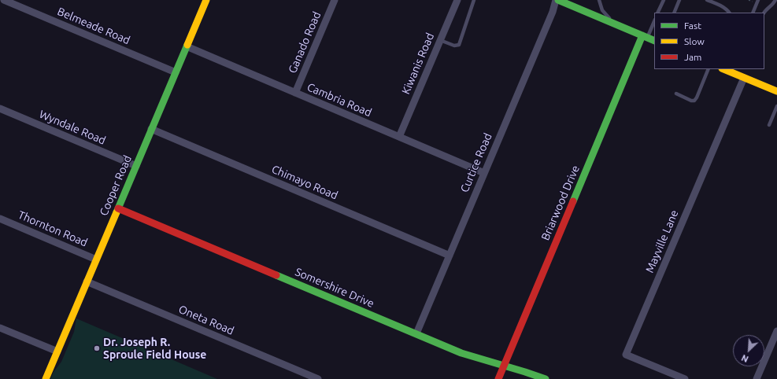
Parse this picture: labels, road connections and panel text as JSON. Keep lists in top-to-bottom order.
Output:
{
  "streets": {
    "street": [
      "Belmeade Road",
      "Ganado Road",
      "Kiwanis Road",
      "Cambria Road",
      "Wyndale Road",
      "Curtice Road",
      "Chimayo Road",
      "Cooper Road",
      "Briarwood Drive",
      "Thornton Road",
      "Mayville Lane",
      "Somershire Drive",
      "Oneta Road"
    ]
  },
  "crossings": [
    ["Belmeade Road", "Cooper Road"],
    ["Ganado Road", "Cambria Road"],
    ["Kiwanis Road", "Cambria Road"],
    ["Cambria Road", "Curtice Road"],
    ["Cambria Road", "Cooper Road"],
    ["Wyndale Road", "Cooper Road"],
    ["Curtice Road", "Chimayo Road"],
    ["Curtice Road", "Somershire Drive"],
    ["Chimayo Road", "Cooper Road"],
    ["Cooper Road", "Thornton Road"],
    ["Cooper Road", "Somershire Drive"],
    ["Cooper Road", "Oneta Road"],
    ["Briarwood Drive", "Somershire Drive"]
  ],
  "places": ["Dr. Joseph R. Sproule Field House"],
  "legend": ["Fast", "Slow", "Jam"],
  "north": "bottom left"
}
